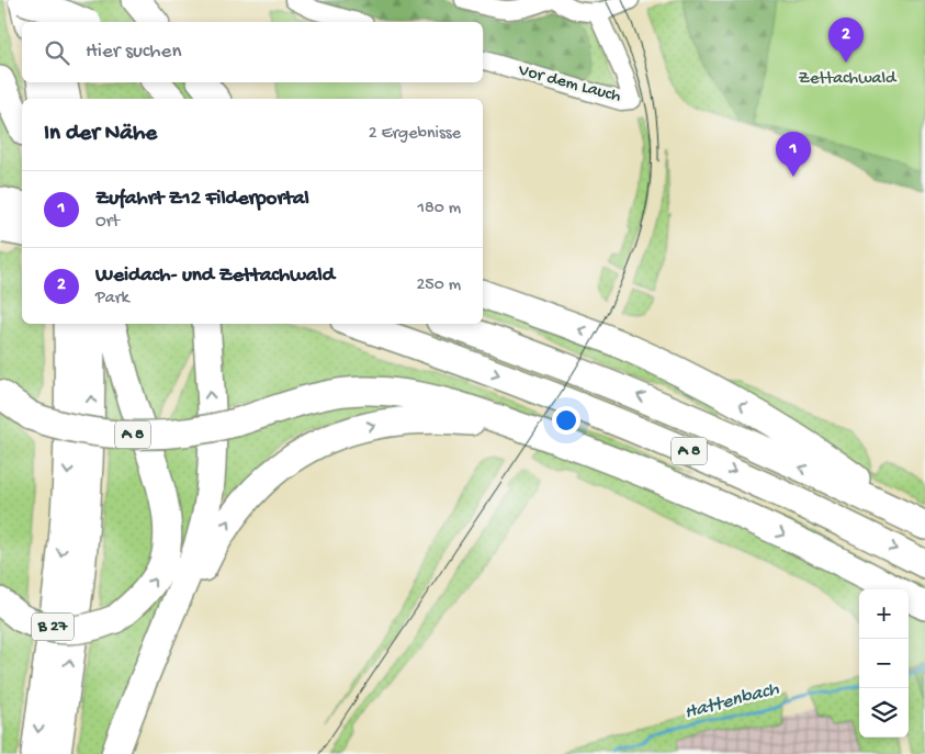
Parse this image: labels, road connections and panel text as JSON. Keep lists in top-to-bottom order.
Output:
{
  "streets": {
    "highway": ["A 8", "B 27"],
    "street": ["Vor dem Lauch"]
  },
  "water": ["Hattenbach"],
  "parks": ["Zettachwald"],
  "page": {
    "pins": ["2", "1"],
    "search": "Hier suchen",
    "heading": ["In der Nähe", "2 Ergebnisse"],
    "list": [
      {
        "mark": "1",
        "name": "Zufahrt Z12 Filderportal",
        "note": "Ort",
        "value": "180 m"
      },
      {
        "mark": "2",
        "name": "Weidach- und Zettachwald",
        "note": "Park",
        "value": "250 m"
      }
    ],
    "map_buttons": ["+", "−"]
  }
}
